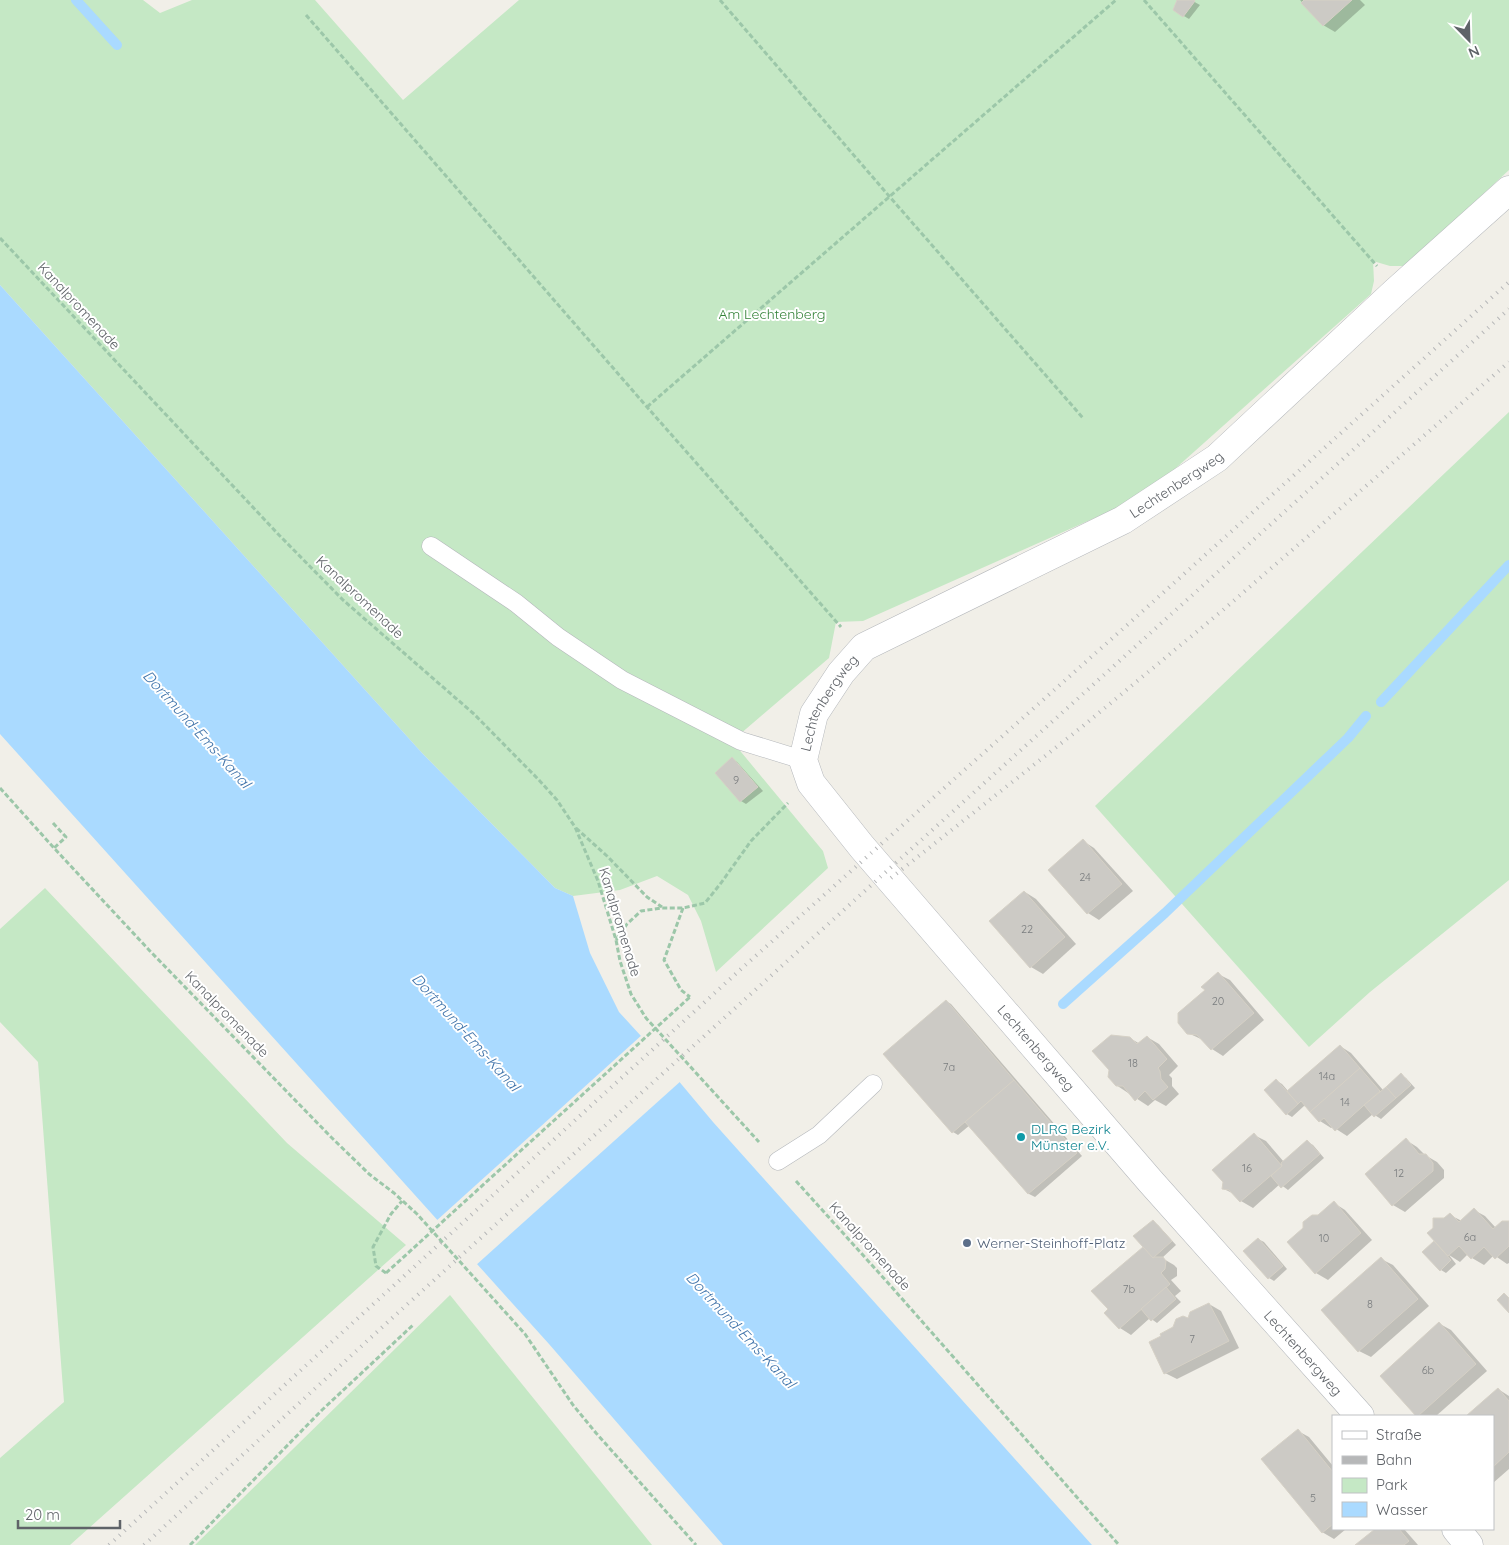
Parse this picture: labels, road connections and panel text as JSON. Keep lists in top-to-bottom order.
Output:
{
  "streets": {
    "street": ["Lechtenbergweg"],
    "path": ["Kanalpromenade"]
  },
  "water": ["Dortmund-Ems-Kanal"],
  "parks": ["Am Lechtenberg"],
  "places": ["DLRG Bezirk Münster e.V.", "Werner-Steinhoff-Platz"],
  "house_numbers": [
    "9",
    "24",
    "22",
    "20",
    "18",
    "7a",
    "14a",
    "14",
    "16",
    "12",
    "6a",
    "10",
    "7b",
    "8",
    "7",
    "6b",
    "5"
  ],
  "legend": [
    "Straße",
    "Bahn",
    "Park",
    "Wasser"
  ],
  "scale_bar": "20 m",
  "north": "bottom right"
}
